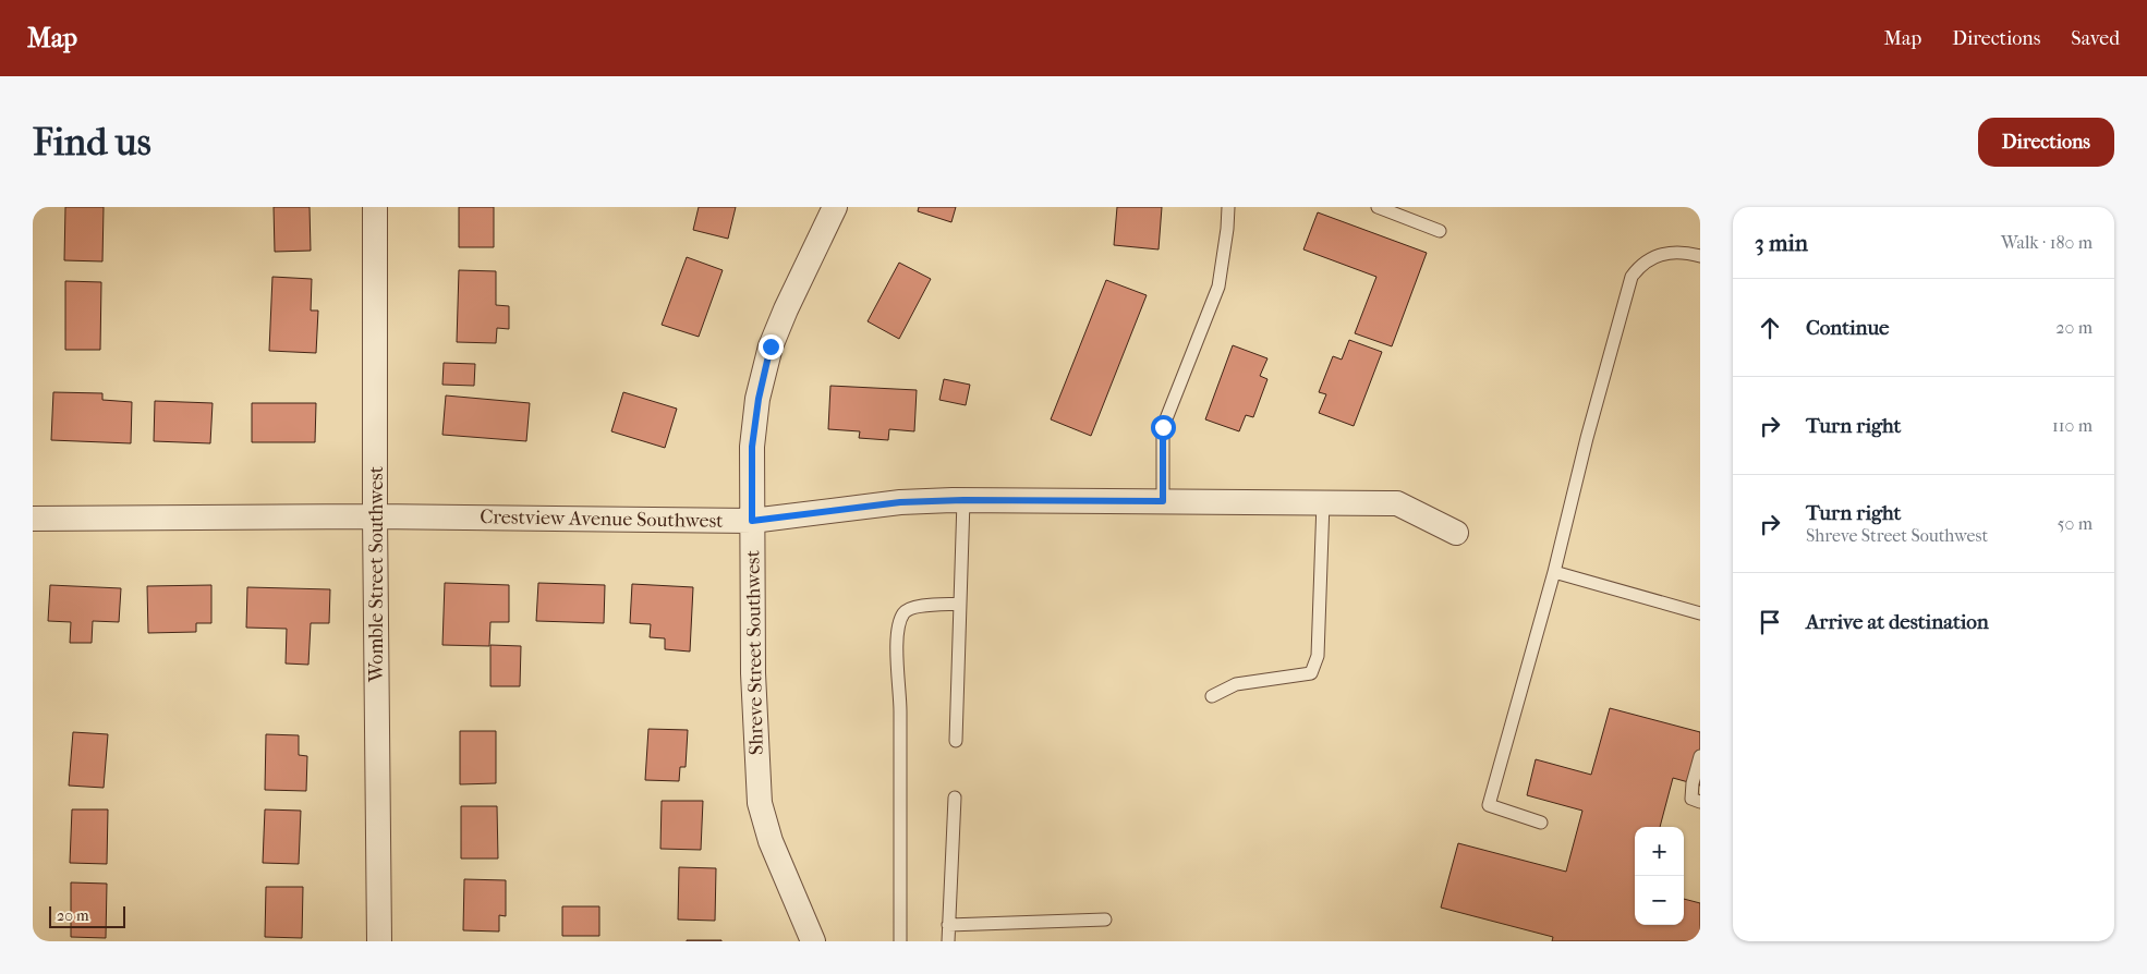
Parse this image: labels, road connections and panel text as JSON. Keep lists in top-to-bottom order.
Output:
{
  "streets": {
    "street": ["Crestview Avenue Southwest", "Womble Street Southwest", "Shreve Street Southwest"]
  },
  "crossings": [
    ["Crestview Avenue Southwest", "Womble Street Southwest"],
    ["Crestview Avenue Southwest", "Shreve Street Southwest"]
  ],
  "scale_bar": "20 m",
  "page": {
    "header": "Map",
    "nav": ["Map", "Directions", "Saved"],
    "buttons": "Directions",
    "title": "Find us",
    "heading": ["3 min", "Walk · 180 m"],
    "list": [
      ["Continue", "20 m"],
      ["Turn right", "110 m"],
      ["Turn right", "Shreve Street Southwest", "50 m"],
      "Arrive at destination"
    ],
    "map_buttons": ["+", "−"],
    "scale": "20 m"
  }
}
